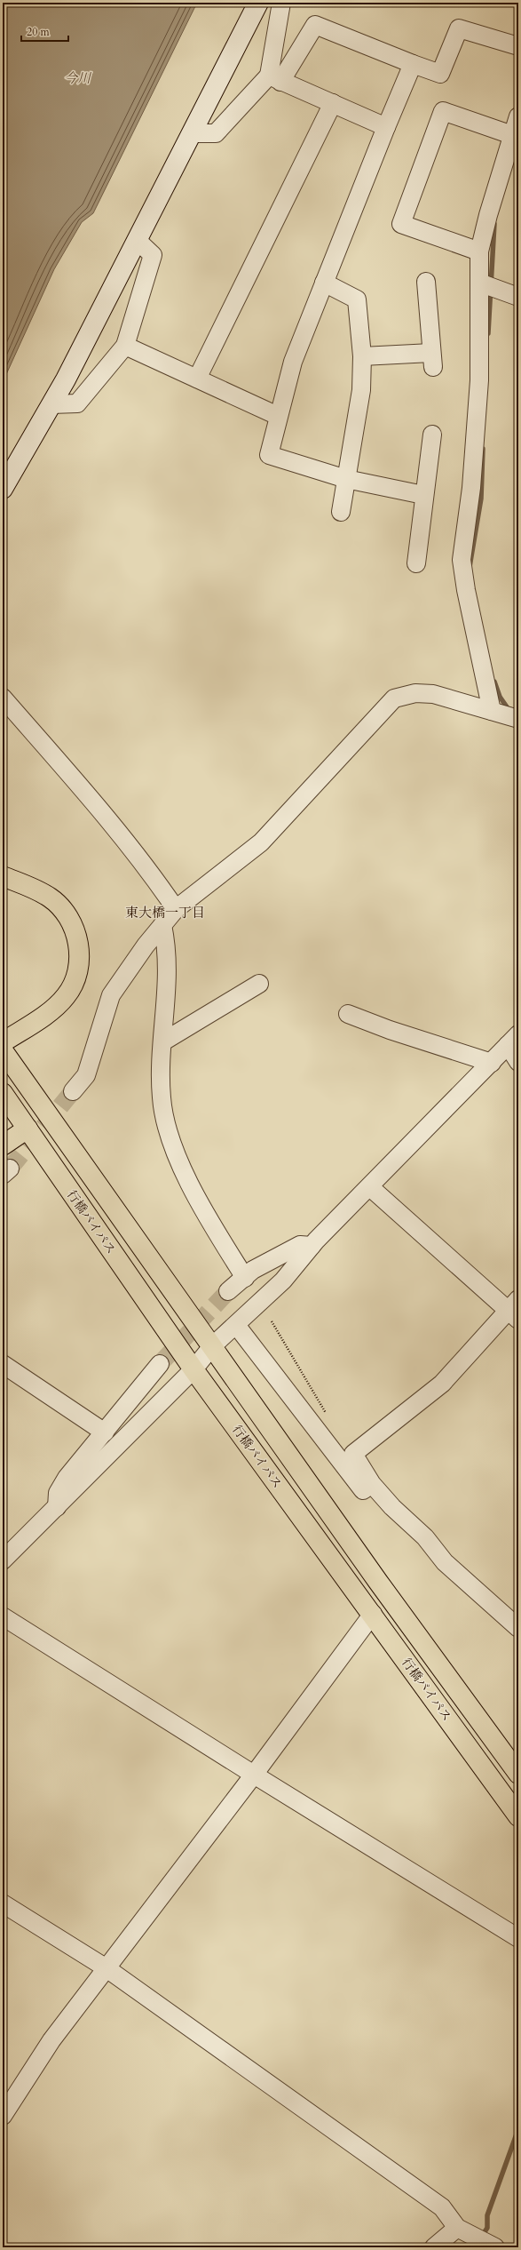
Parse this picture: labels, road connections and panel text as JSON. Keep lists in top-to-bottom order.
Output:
{
  "streets": {
    "highway": ["行橋バイパス"]
  },
  "districts": ["東大橋一丁目"],
  "water": ["今川"],
  "scale_bar": "20 m"
}
